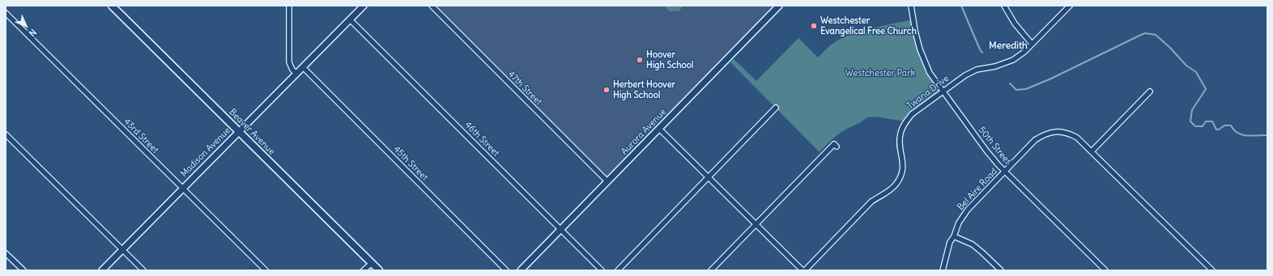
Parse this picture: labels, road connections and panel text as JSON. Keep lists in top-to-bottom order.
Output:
{
  "streets": {
    "main road": ["Beaver Avenue"],
    "street": [
      "47th Street",
      "Twana Drive",
      "Aurora Avenue",
      "43rd Street",
      "46th Street",
      "50th Street",
      "Madison Avenue",
      "45th Street",
      "Bel Aire Road"
    ]
  },
  "crossings": [
    ["47th Street", "Aurora Avenue"],
    ["Twana Drive", "50th Street"],
    ["Beaver Avenue", "Madison Avenue"],
    ["Aurora Avenue", "46th Street"],
    ["43rd Street", "Madison Avenue"],
    ["46th Street", "Madison Avenue"],
    ["50th Street", "Bel Aire Road"],
    ["Madison Avenue", "45th Street"]
  ],
  "districts": ["Meredith"],
  "parks": ["Westchester Park"],
  "places": ["Westchester Evangelical Free Church", "Hoover High School", "Herbert Hoover High School"],
  "north": "bottom right"
}
